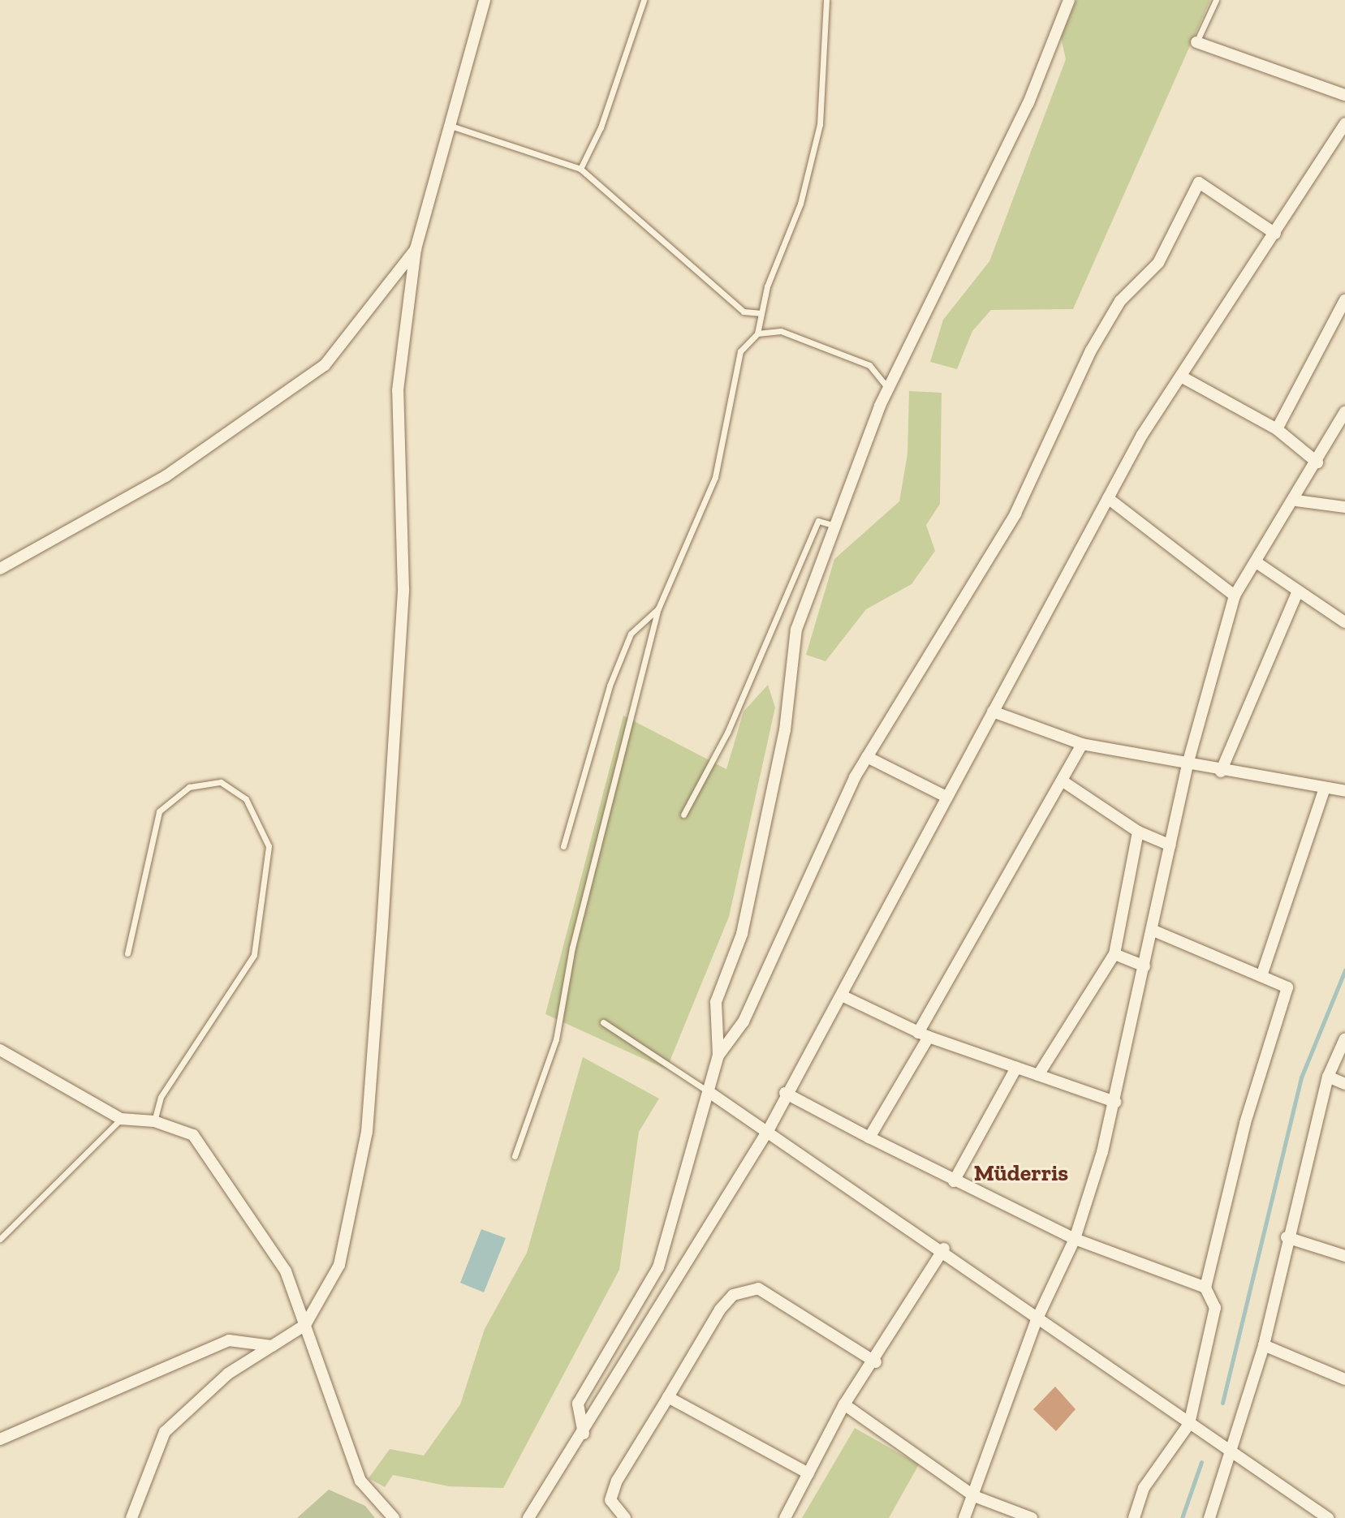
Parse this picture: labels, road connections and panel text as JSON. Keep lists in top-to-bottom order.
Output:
{
  "districts": ["Müderris"]
}
